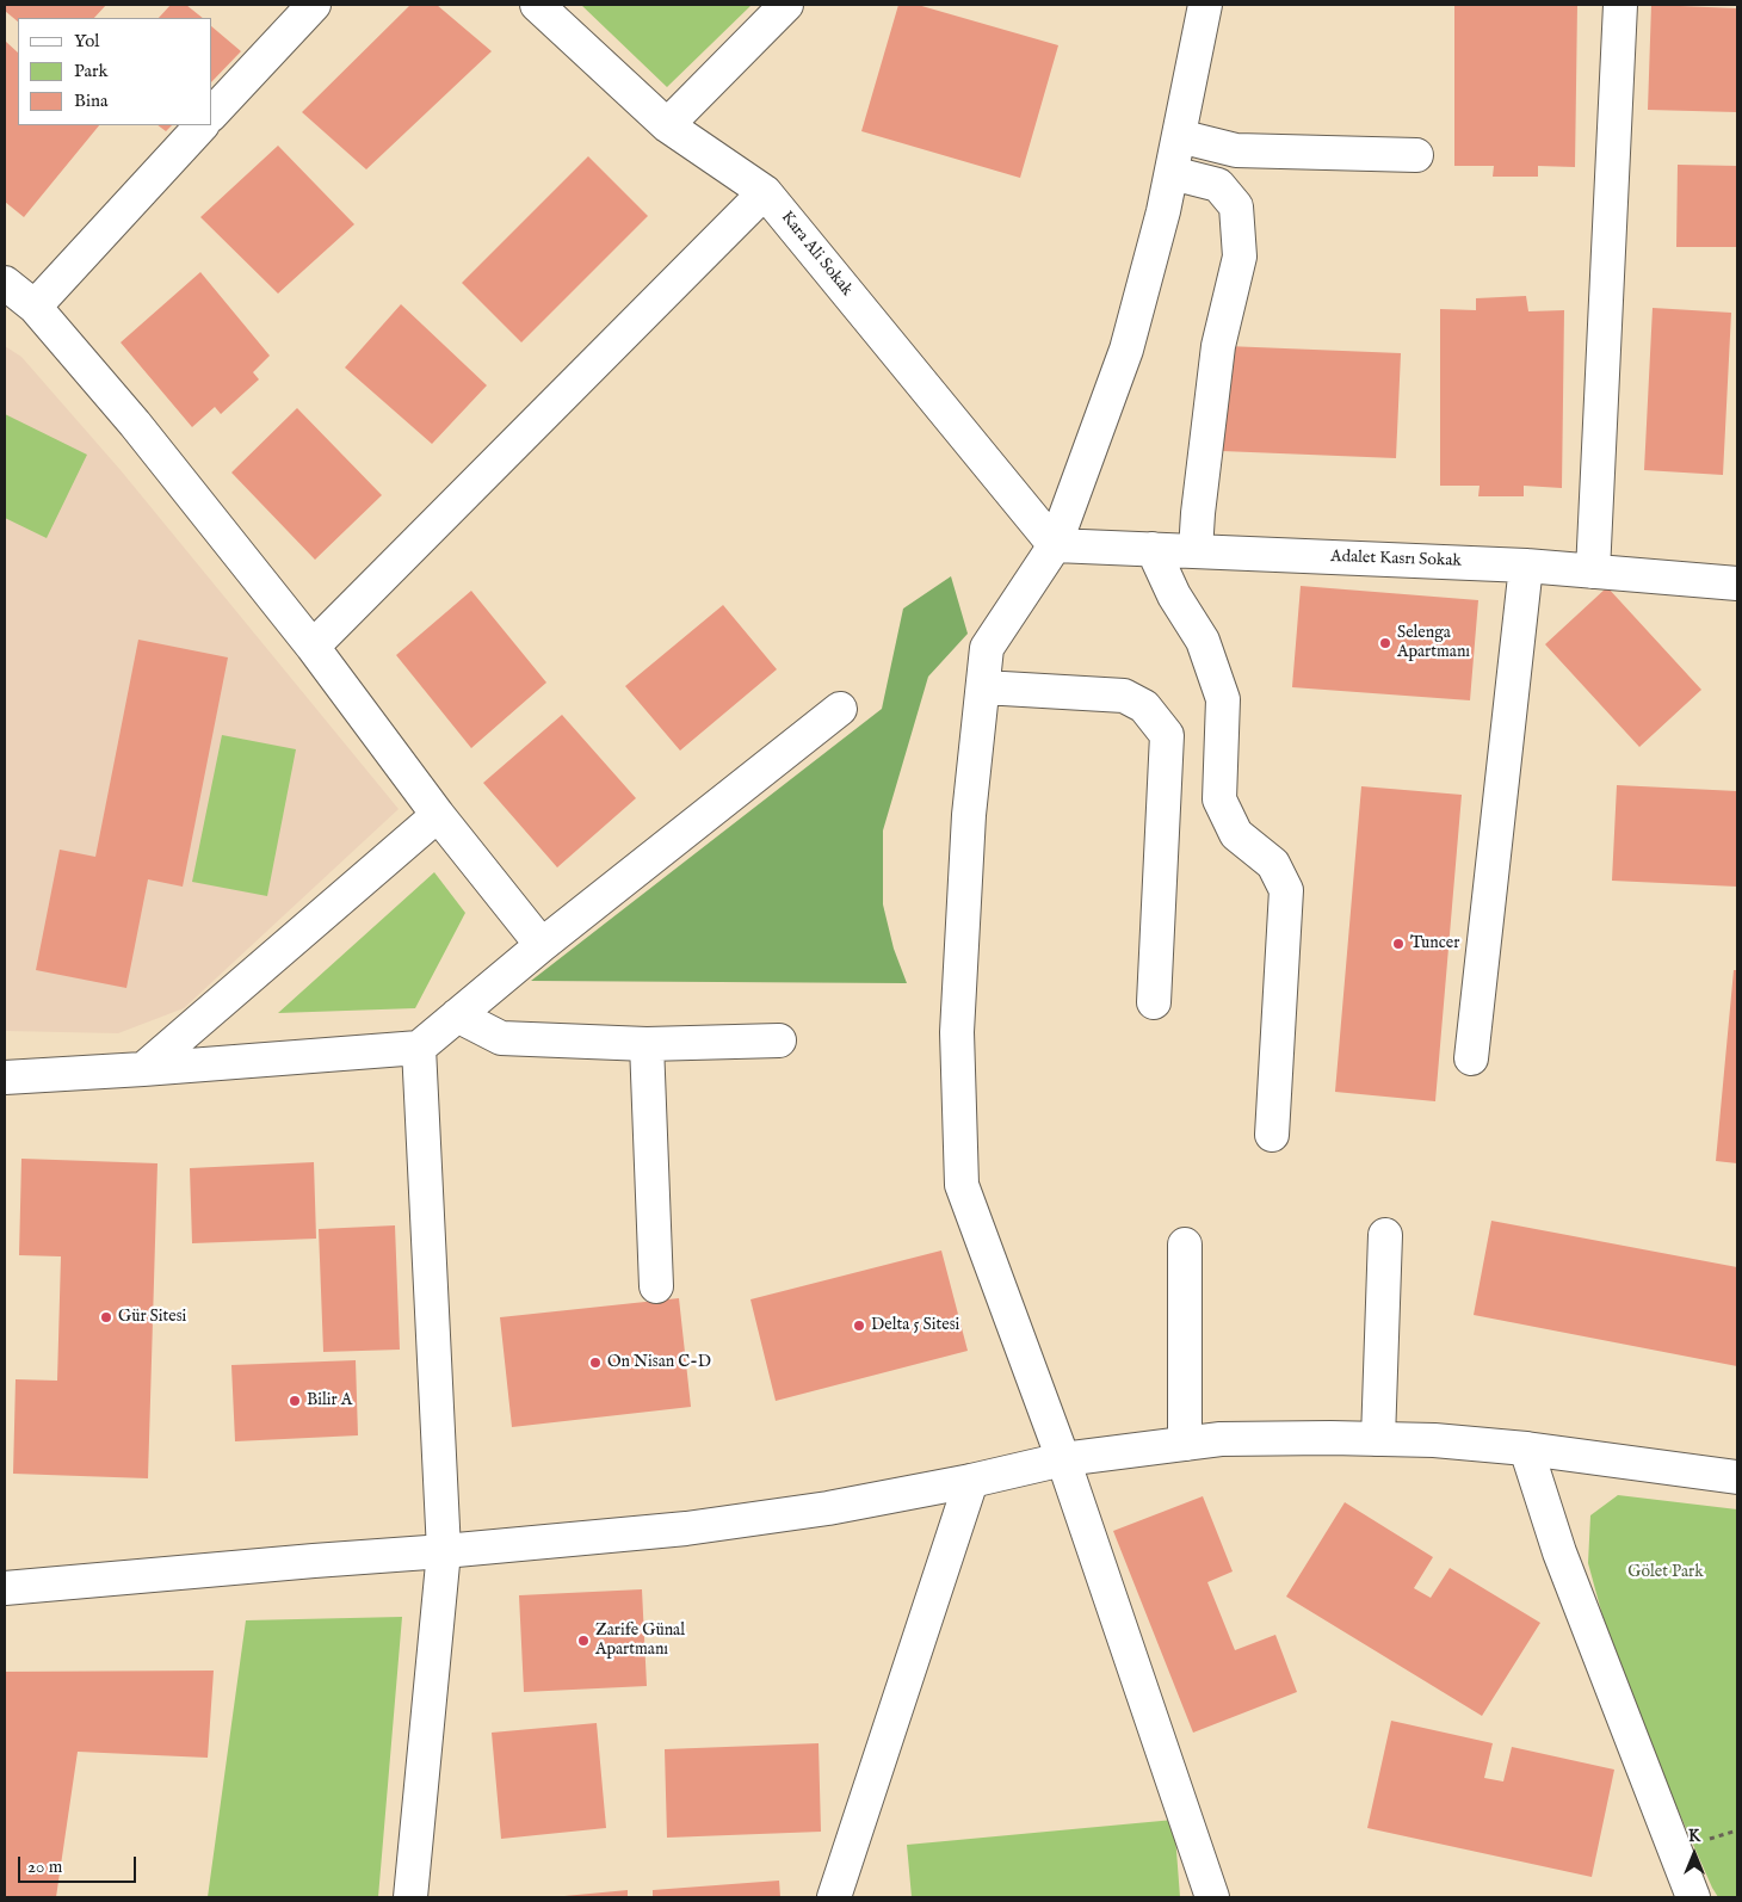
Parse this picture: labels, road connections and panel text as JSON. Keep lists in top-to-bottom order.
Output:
{
  "streets": {
    "street": ["Kara Ali Sokak", "Adalet Kasrı Sokak"]
  },
  "crossings": [
    ["Kara Ali Sokak", "Adalet Kasrı Sokak"]
  ],
  "parks": ["Gölet Park"],
  "places": [
    "Selenga Apartmanı",
    "Tuncer",
    "Gür Sitesi",
    "Delta 5 Sitesi",
    "On Nisan C-D",
    "Bilir A",
    "Zarife Günal Apartmanı"
  ],
  "legend": ["Yol", "Park", "Bina"],
  "scale_bar": "20 m",
  "north": "top"
}
